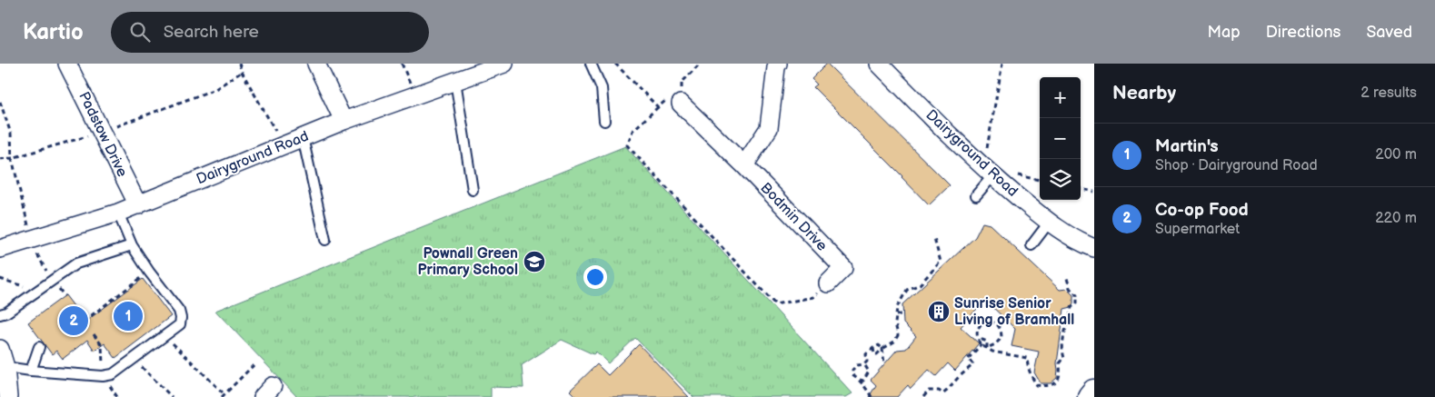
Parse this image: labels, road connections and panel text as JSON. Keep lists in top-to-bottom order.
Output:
{
  "streets": {
    "street": ["Padstow Drive", "Dairyground Road", "Bodmin Drive"]
  },
  "crossings": [
    ["Padstow Drive", "Dairyground Road"]
  ],
  "places": {
    "school or university": ["Pownall Green Primary School"],
    "building": ["Sunrise Senior Living of Bramhall"]
  },
  "page": {
    "header": "Kartio",
    "search": "Search here",
    "nav": ["Map", "Directions", "Saved"],
    "heading": ["Nearby", "2 results"],
    "map_buttons": ["+", "−"],
    "list": [
      {
        "mark": "1",
        "name": "Martin's",
        "note": "Shop · Dairyground Road",
        "value": "200 m"
      },
      {
        "mark": "2",
        "name": "Co-op Food",
        "note": "Supermarket",
        "value": "220 m"
      }
    ],
    "pins": ["1", "2"]
  }
}
